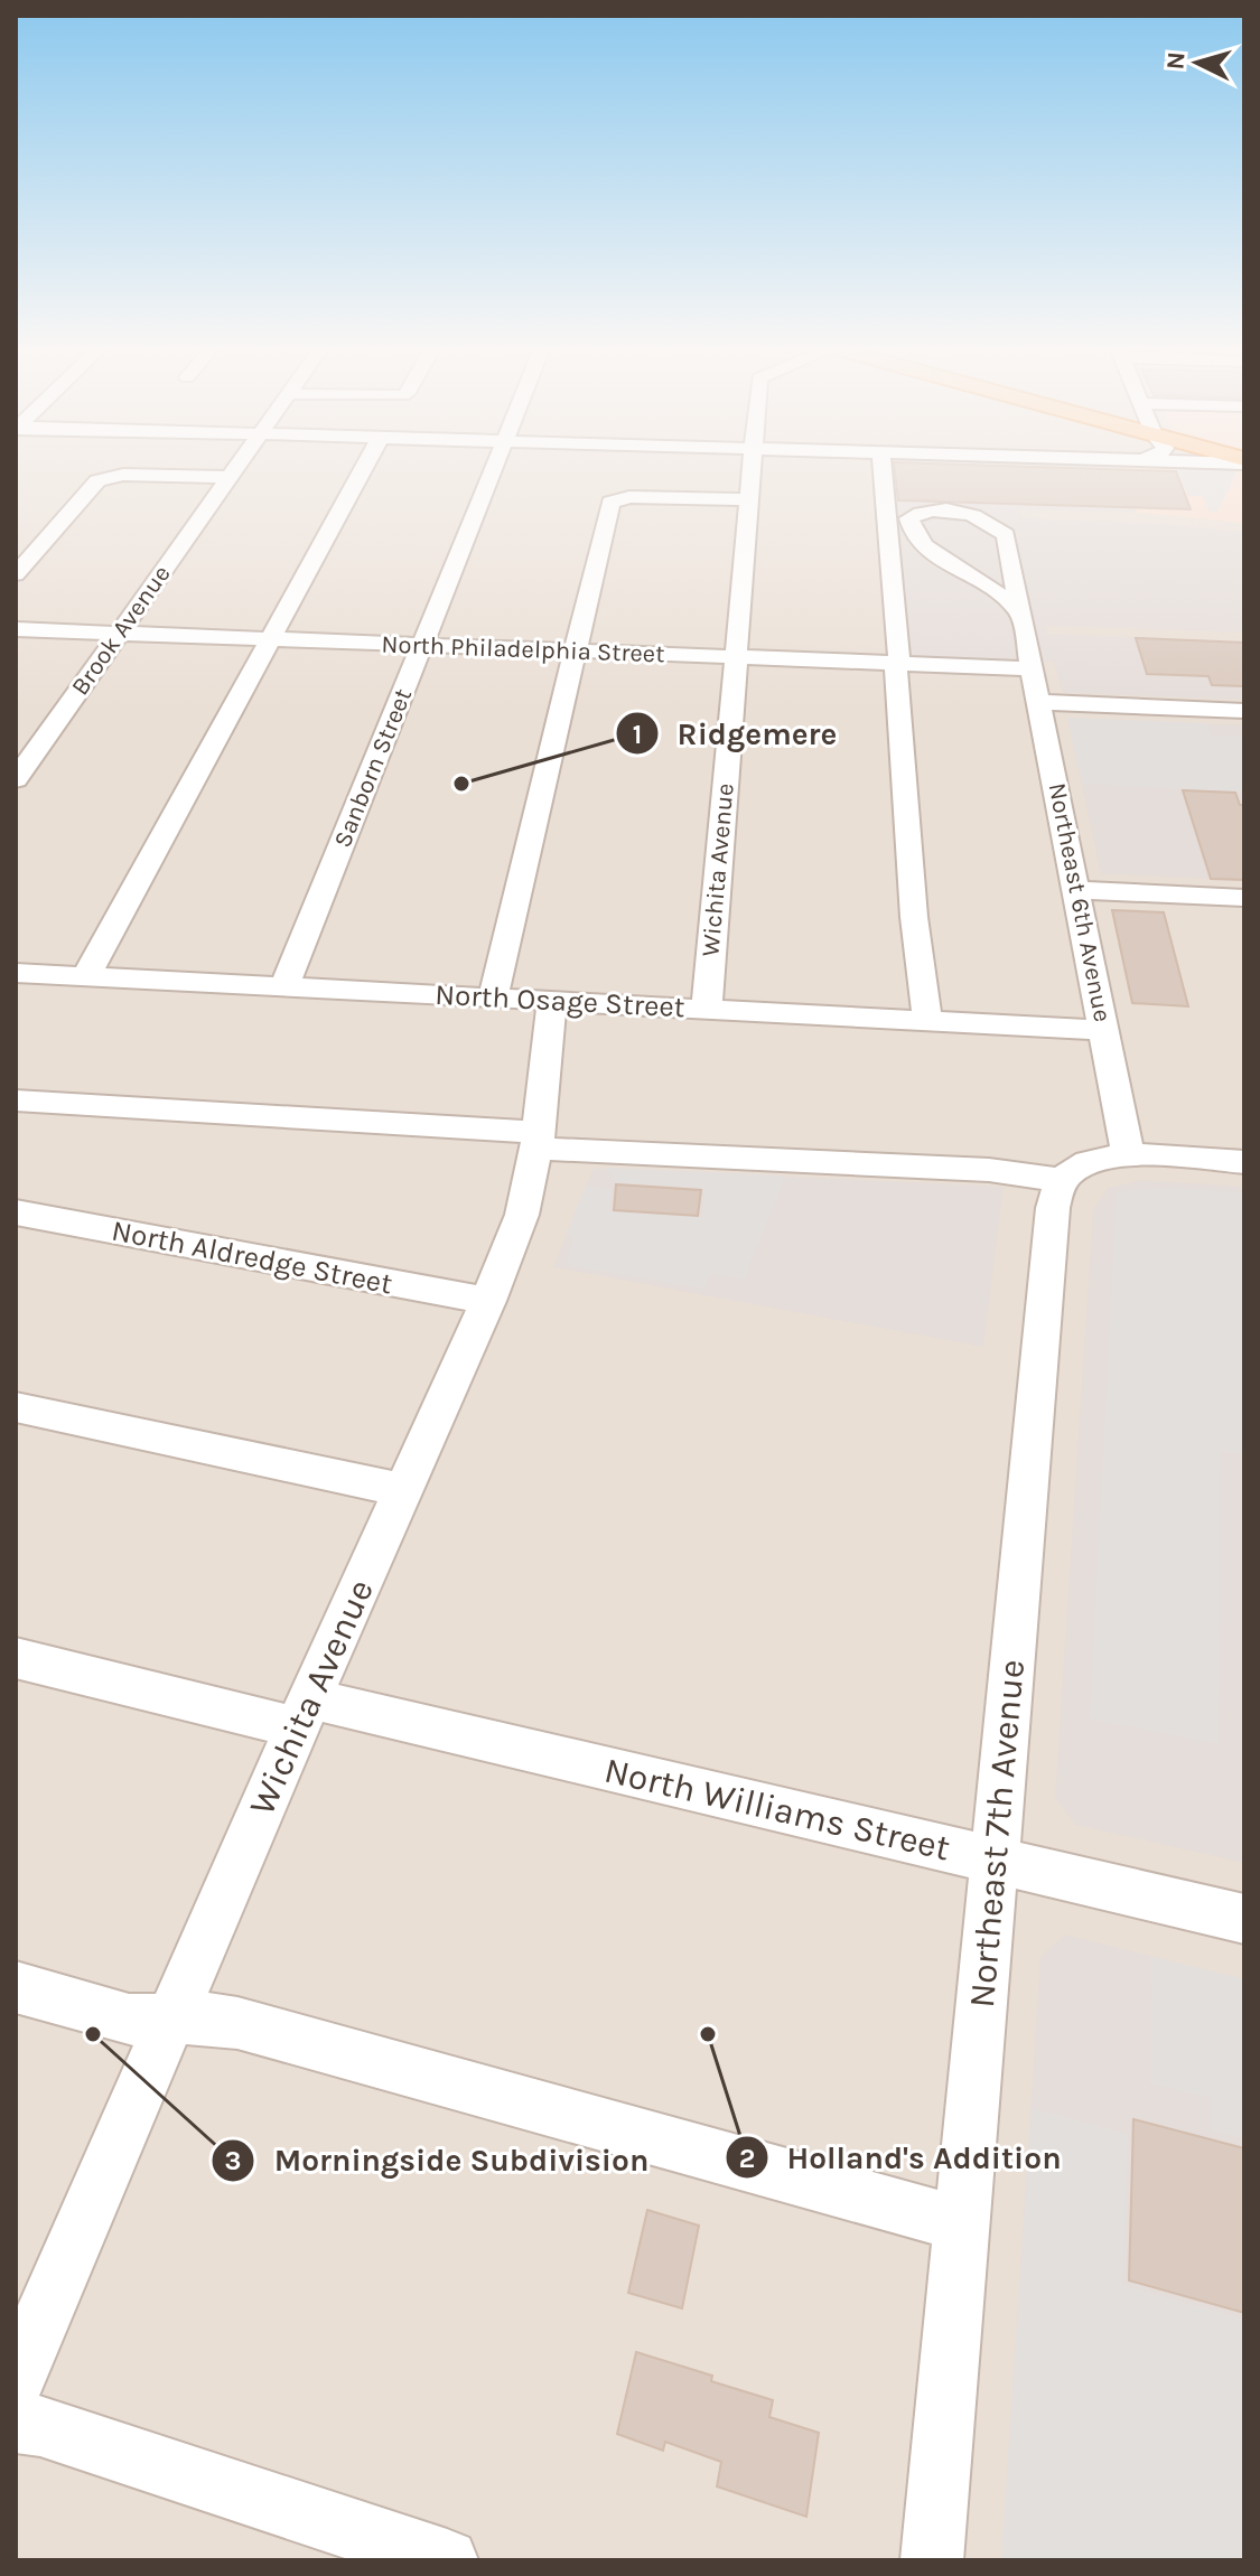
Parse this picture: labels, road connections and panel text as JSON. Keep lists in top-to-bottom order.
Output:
{
  "streets": {
    "street": [
      "Brook Avenue",
      "North Philadelphia Street",
      "Sanborn Street",
      "Wichita Avenue",
      "Northeast 6th Avenue",
      "North Osage Street",
      "North Aldredge Street",
      "North Williams Street",
      "Northeast 7th Avenue"
    ]
  },
  "crossings": [
    ["Brook Avenue", "North Philadelphia Street"],
    ["North Philadelphia Street", "Sanborn Street"],
    ["North Philadelphia Street", "Wichita Avenue"],
    ["North Philadelphia Street", "Northeast 6th Avenue"],
    ["Sanborn Street", "North Osage Street"],
    ["Wichita Avenue", "North Osage Street"],
    ["Wichita Avenue", "North Aldredge Street"],
    ["Wichita Avenue", "North Williams Street"],
    ["Northeast 6th Avenue", "North Osage Street"],
    ["North Williams Street", "Northeast 7th Avenue"]
  ],
  "places": ["Ridgemere", "Morningside Subdivision", "Holland's Addition"],
  "north": "left"
}
